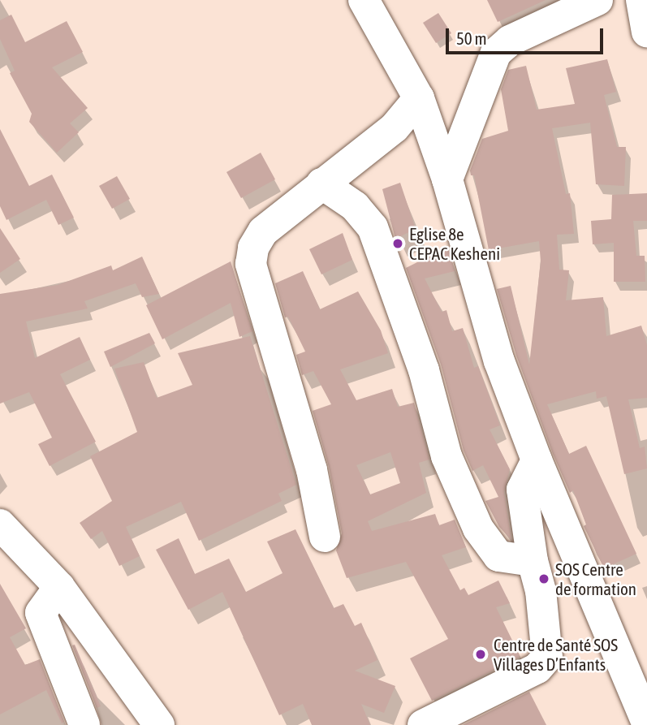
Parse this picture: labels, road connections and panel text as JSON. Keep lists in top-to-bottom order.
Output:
{
  "places": ["Eglise 8e CEPAC Kesheni", "SOS Centre de formation", "Centre de Santé SOS Villages D’Enfants"],
  "scale_bar": "50 m"
}
